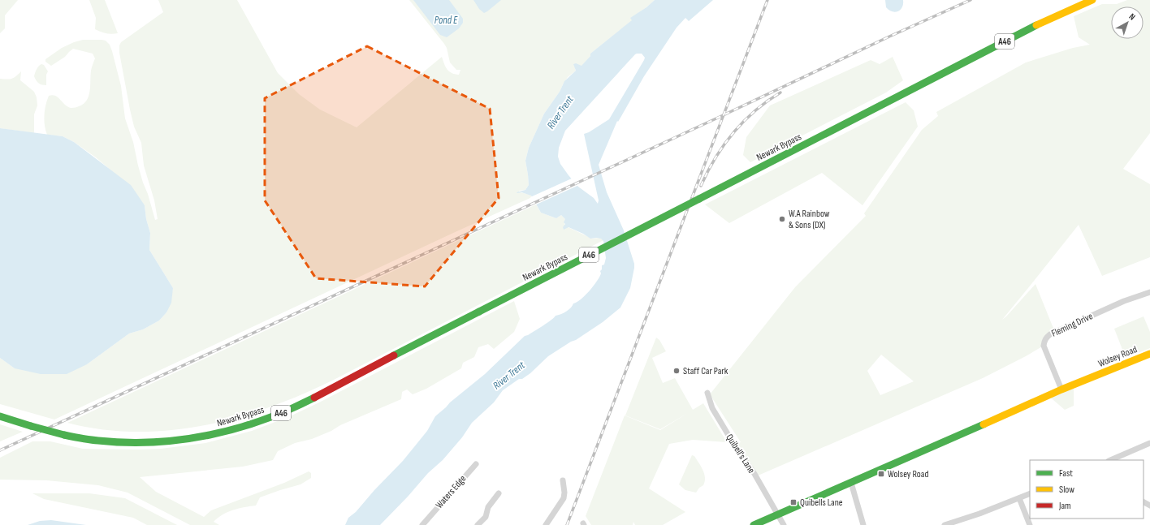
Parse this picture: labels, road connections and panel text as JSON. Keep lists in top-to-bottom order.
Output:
{
  "streets": {
    "main road": ["A46", "Newark Bypass", "Wolsey Road"],
    "street": ["Fleming Drive", "Quibell's Lane", "Waters Edge"]
  },
  "crossings": [
    ["Fleming Drive", "Wolsey Road"],
    ["Wolsey Road", "Quibell's Lane"]
  ],
  "water": ["Pond E", "River Trent"],
  "places": {
    "other": ["W.A Rainbow & Sons (DX)", "Staff Car Park"],
    "transit": ["Wolsey Road", "Quibells Lane"]
  },
  "legend": ["Fast", "Slow", "Jam"],
  "north": "top right"
}
